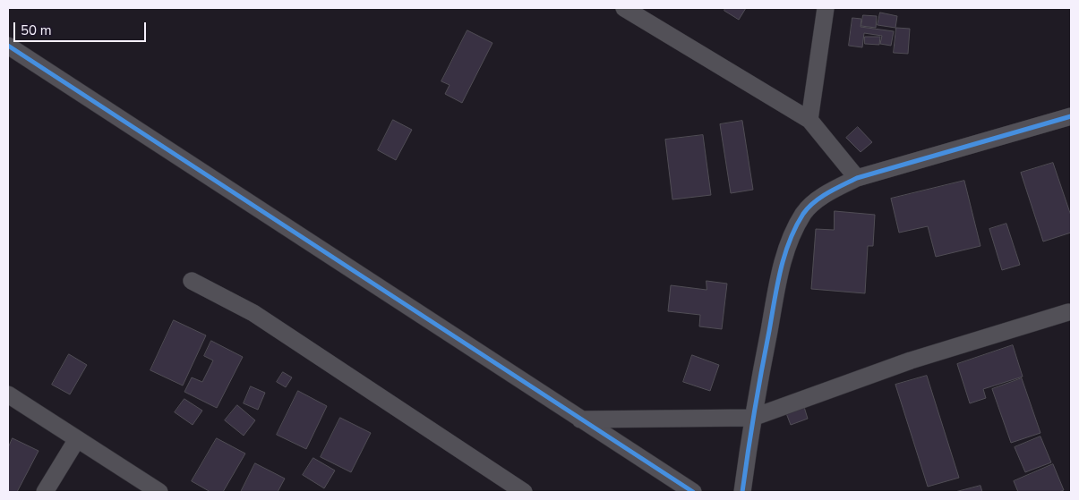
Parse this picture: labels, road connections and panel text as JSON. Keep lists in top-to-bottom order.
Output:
{
  "scale_bar": "50 m"
}
